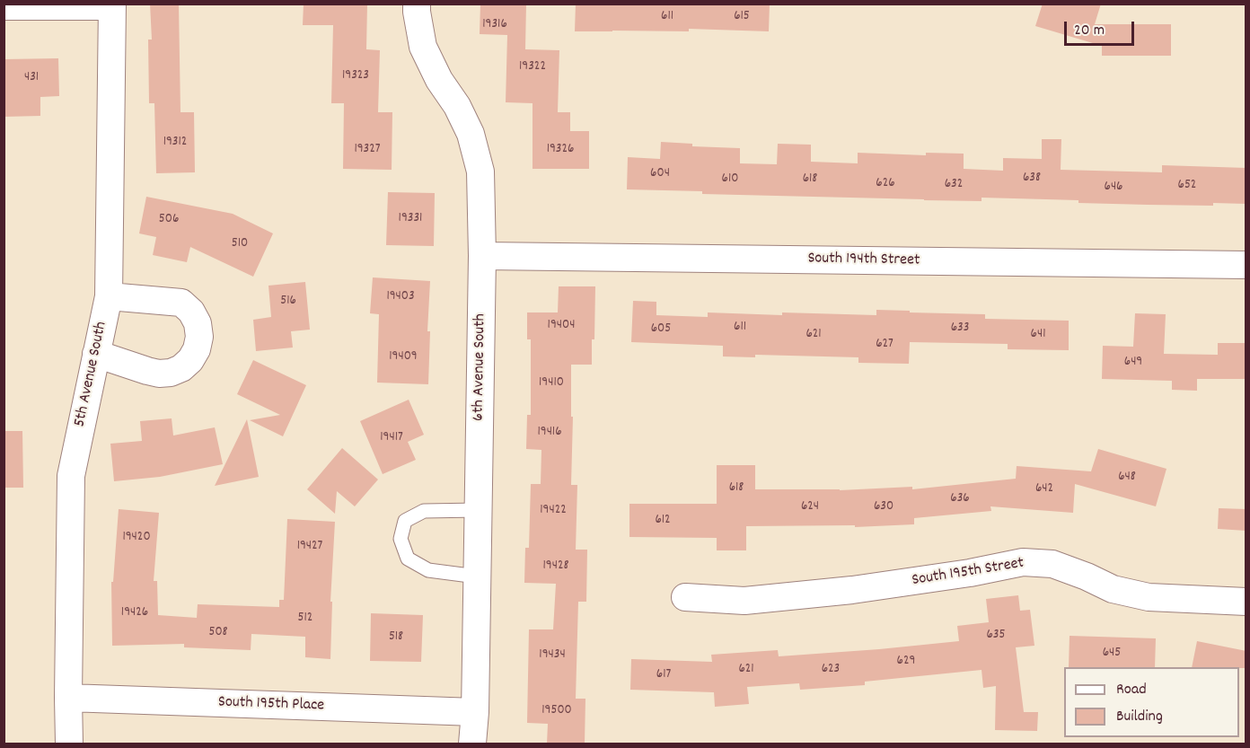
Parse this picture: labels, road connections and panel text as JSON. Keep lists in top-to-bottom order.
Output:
{
  "streets": {
    "street": [
      "South 194th Street",
      "6th Avenue South",
      "5th Avenue South",
      "South 195th Street",
      "South 195th Place"
    ]
  },
  "crossings": [
    ["South 194th Street", "6th Avenue South"],
    ["6th Avenue South", "South 195th Place"],
    ["5th Avenue South", "South 195th Place"]
  ],
  "house_numbers": [
    "611",
    "615",
    "19316",
    "19322",
    "19323",
    "431",
    "19312",
    "19327",
    "19326",
    "604",
    "638",
    "610",
    "618",
    "626",
    "632",
    "652",
    "646",
    "19331",
    "506",
    "510",
    "19403",
    "516",
    "19404",
    "611",
    "633",
    "605",
    "621",
    "641",
    "627",
    "19409",
    "649",
    "19410",
    "19416",
    "19417",
    "648",
    "618",
    "642",
    "636",
    "624",
    "630",
    "19422",
    "612",
    "19420",
    "19427",
    "19428",
    "19426",
    "512",
    "508",
    "635",
    "518",
    "645",
    "19434",
    "629",
    "621",
    "623",
    "617",
    "19500"
  ],
  "legend": ["Road", "Building"],
  "scale_bar": "20 m"
}
